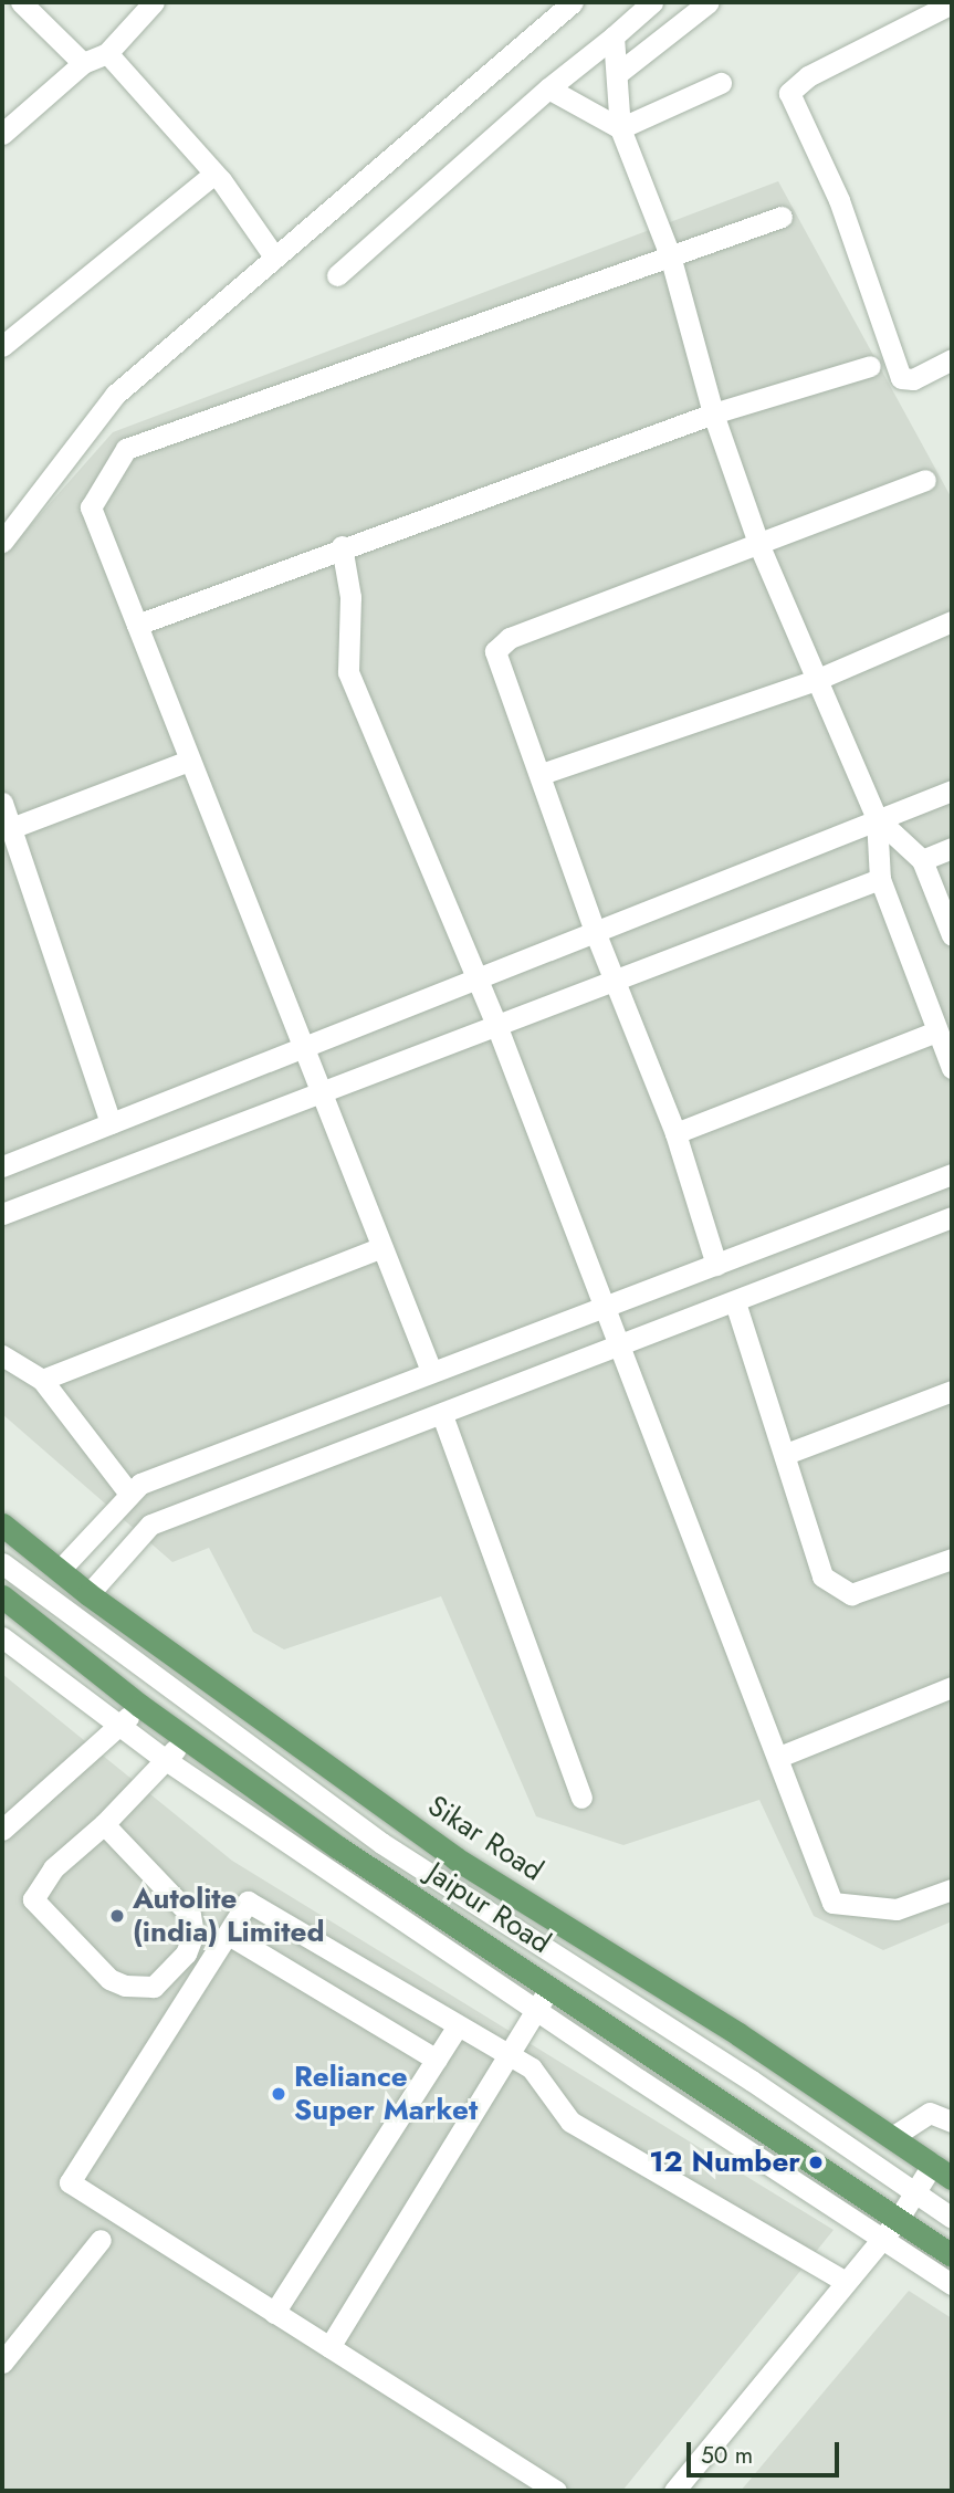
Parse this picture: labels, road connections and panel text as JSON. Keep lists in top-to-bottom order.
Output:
{
  "streets": {
    "main road": ["Sikar Road", "Jaipur Road"]
  },
  "places": ["Autolite (india) Limited", "Reliance Super Market", "12 Number"],
  "scale_bar": "50 m"
}
